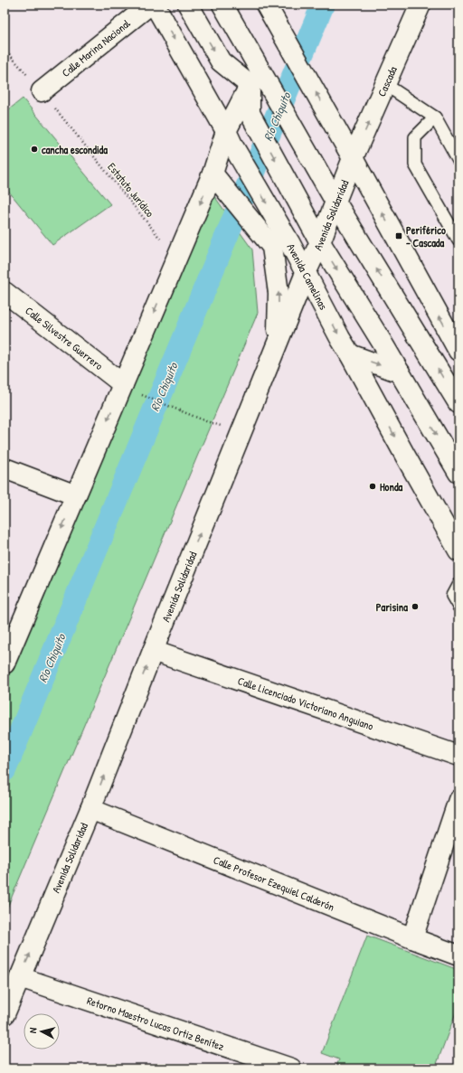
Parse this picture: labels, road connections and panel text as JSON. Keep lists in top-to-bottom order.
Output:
{
  "streets": {
    "main road": [
      "Calle Marina Nacional",
      "Cascada",
      "Avenida Solidaridad",
      "Avenida Camelinas",
      "Calle Silvestre Guerrero",
      "Calle Licenciado Victoriano Anguiano",
      "Calle Profesor Ezequiel Calderón",
      "Retorno Maestro Lucas Ortiz Benítez"
    ],
    "path": ["Estatuto Jurídico"]
  },
  "crossings": [
    ["Calle Marina Nacional", "Estatuto Jurídico"],
    ["Cascada", "Avenida Solidaridad"],
    ["Avenida Solidaridad", "Avenida Camelinas"],
    ["Avenida Solidaridad", "Calle Licenciado Victoriano Anguiano"],
    ["Avenida Solidaridad", "Calle Profesor Ezequiel Calderón"],
    ["Avenida Solidaridad", "Retorno Maestro Lucas Ortiz Benítez"]
  ],
  "water": ["Río Chiquito"],
  "places": {
    "other": ["cancha escondida", "Honda", "Parisina"],
    "transit": ["Periférico - Cascada"]
  },
  "north": "left"
}
